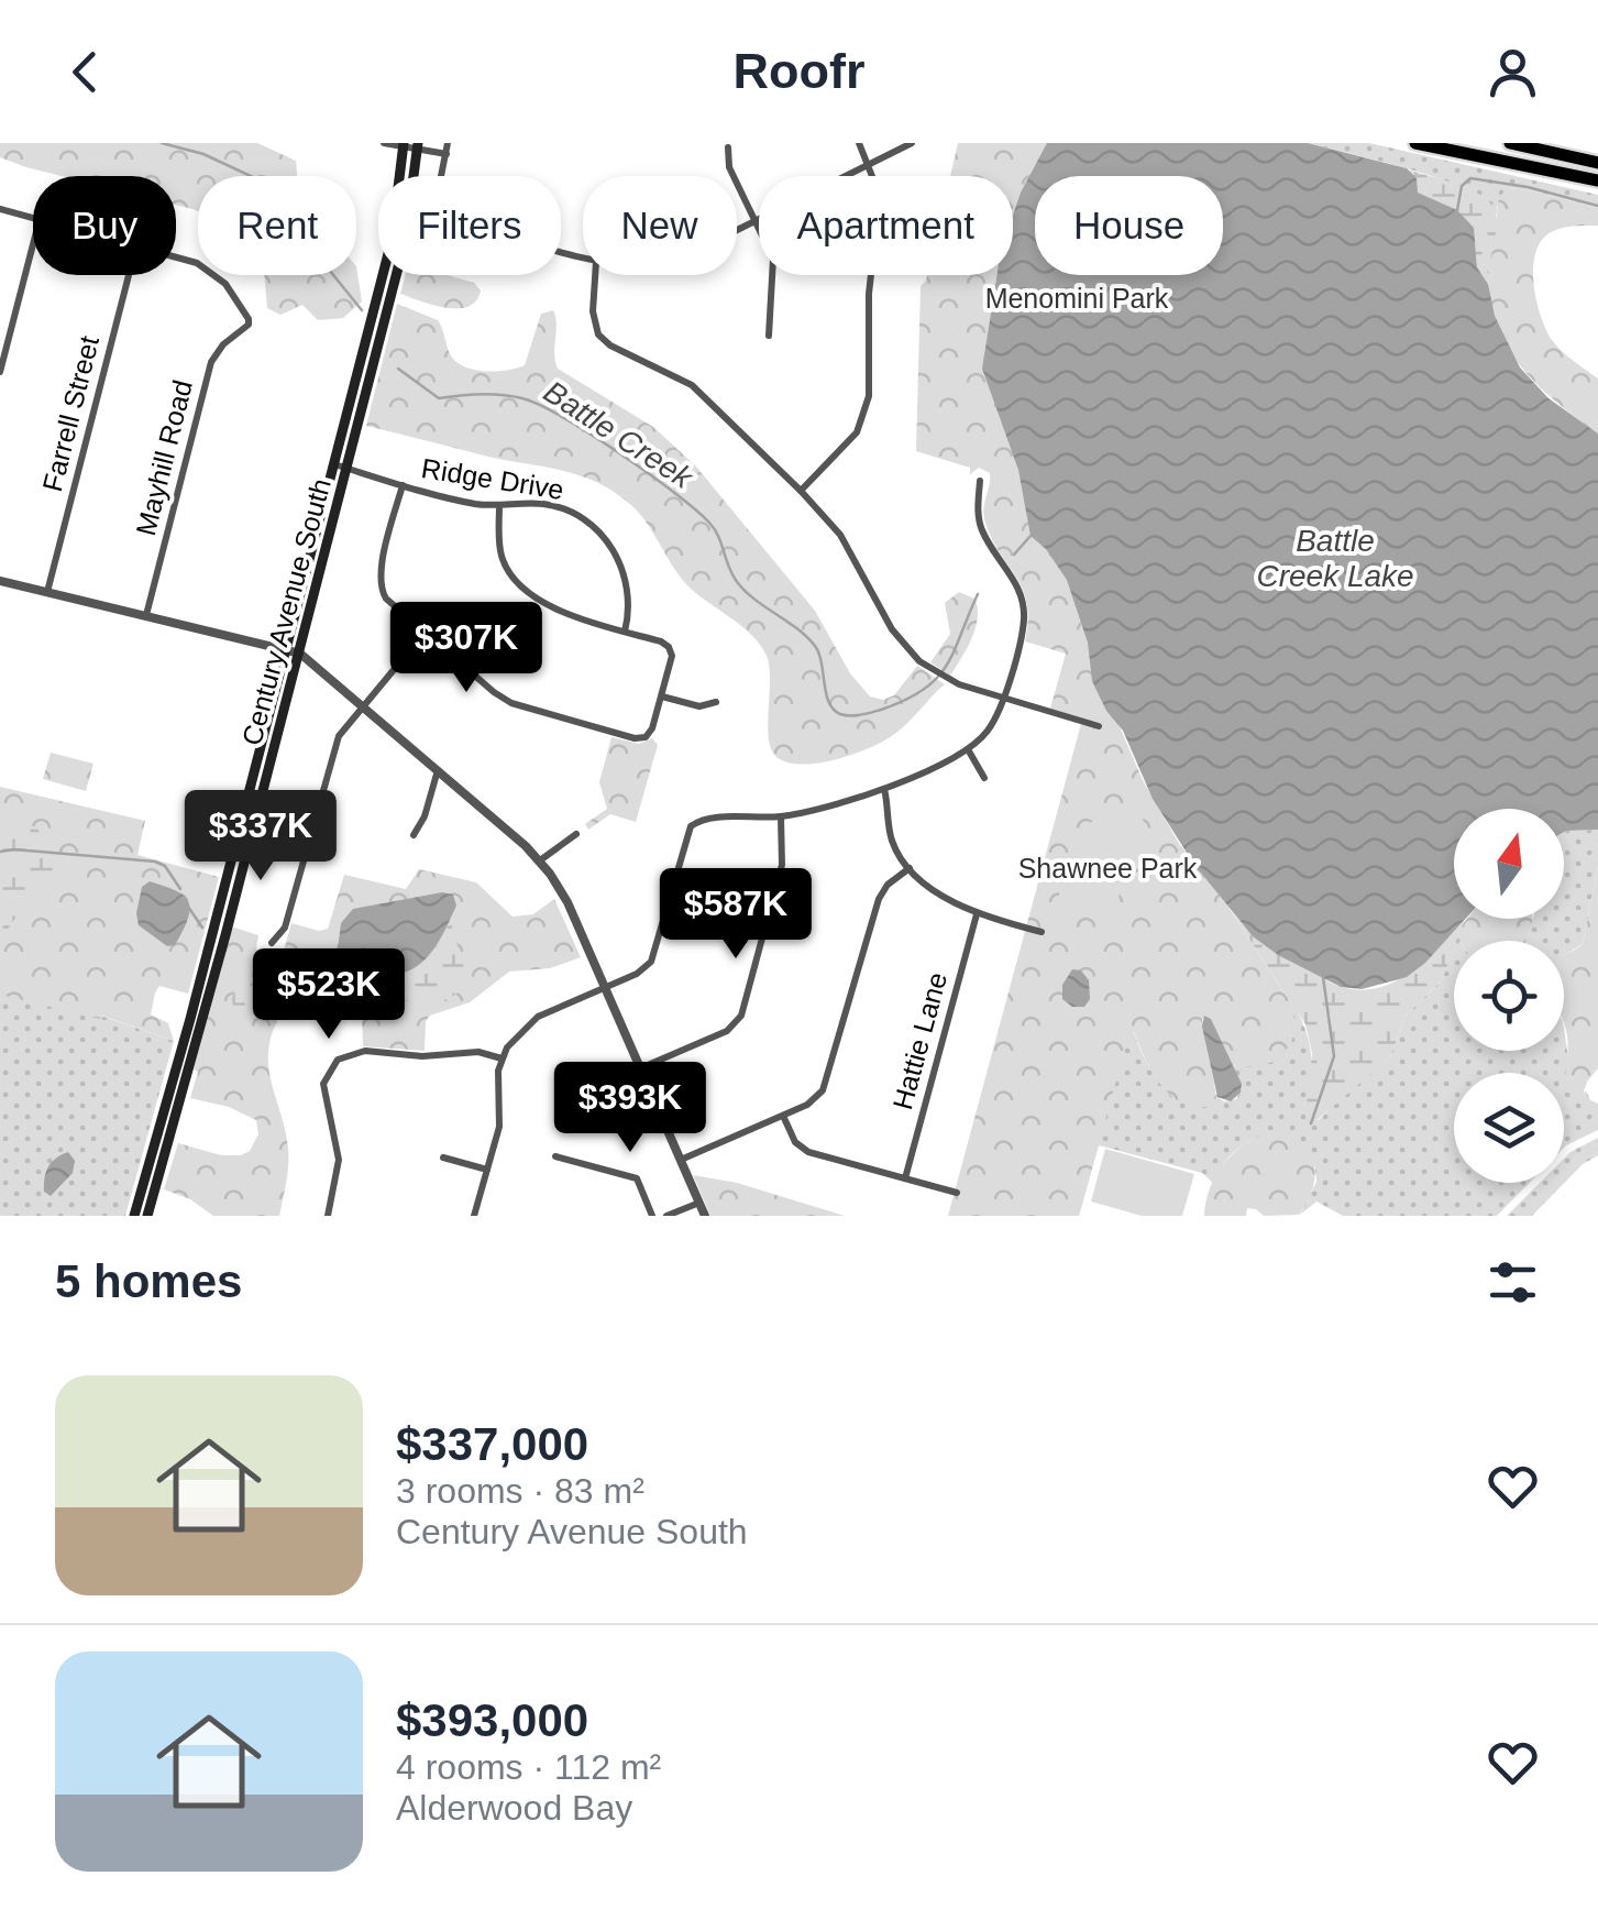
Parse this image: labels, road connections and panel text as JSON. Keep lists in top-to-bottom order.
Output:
{
  "streets": {
    "main road": ["Century Avenue South"],
    "street": [
      "Farrell Street",
      "Mayhill Road",
      "Ridge Drive",
      "Hattie Lane"
    ]
  },
  "crossings": [
    ["Ridge Drive", "Century Avenue South"]
  ],
  "water": ["Battle Creek", "Battle Creek Lake"],
  "parks": ["Menomini Park", "Shawnee Park"],
  "north": "top",
  "page": {
    "header": "Roofr",
    "chip": [
      "Buy",
      "Rent",
      "Filters",
      "New",
      "Apartment",
      "House"
    ],
    "price": [
      "$307K",
      "$337K",
      "$587K",
      "$523K",
      "$393K"
    ],
    "heading": "5 homes",
    "list": [
      {
        "name": "$337,000",
        "note": "3 rooms · 83 m² · Century Avenue South"
      },
      {
        "name": "$393,000",
        "note": "4 rooms · 112 m² · Alderwood Bay"
      }
    ]
  }
}
